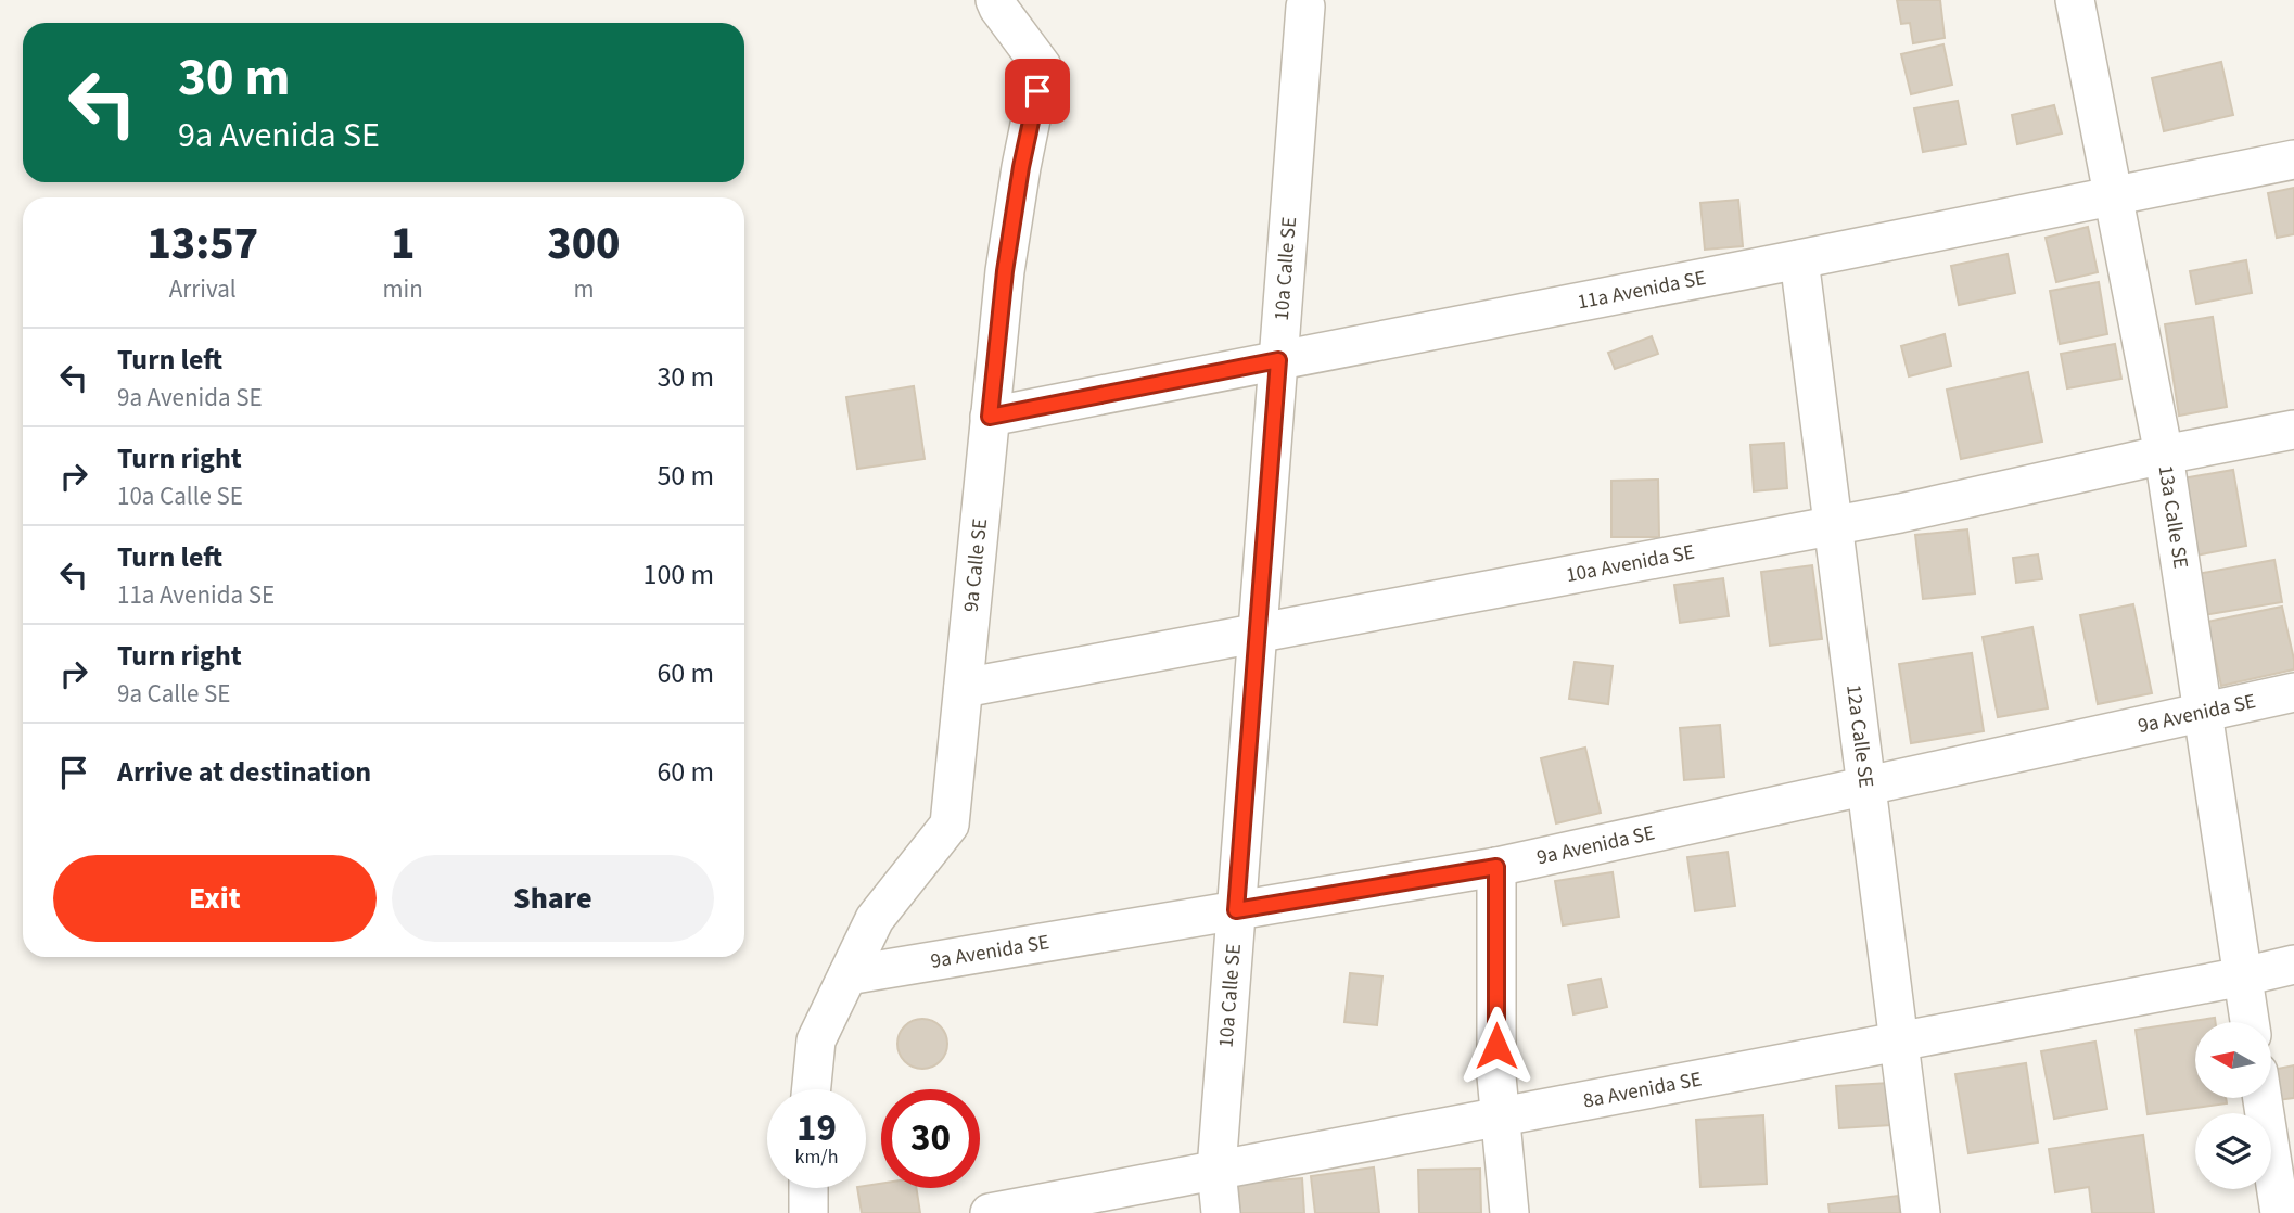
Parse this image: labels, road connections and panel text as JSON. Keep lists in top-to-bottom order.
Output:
{
  "streets": {
    "street": [
      "10a Calle SE",
      "11a Avenida SE",
      "13a Calle SE",
      "10a Avenida SE",
      "9a Calle SE",
      "9a Avenida SE",
      "12a Calle SE",
      "8a Avenida SE"
    ]
  },
  "crossings": [
    ["10a Calle SE", "11a Avenida SE"],
    ["10a Calle SE", "10a Avenida SE"],
    ["10a Calle SE", "9a Avenida SE"],
    ["10a Calle SE", "8a Avenida SE"],
    ["11a Avenida SE", "13a Calle SE"],
    ["11a Avenida SE", "9a Calle SE"],
    ["11a Avenida SE", "12a Calle SE"],
    ["13a Calle SE", "10a Avenida SE"],
    ["13a Calle SE", "9a Avenida SE"],
    ["13a Calle SE", "8a Avenida SE"],
    ["10a Avenida SE", "9a Calle SE"],
    ["10a Avenida SE", "12a Calle SE"],
    ["9a Calle SE", "9a Avenida SE"],
    ["9a Avenida SE", "12a Calle SE"],
    ["12a Calle SE", "8a Avenida SE"]
  ],
  "north": "left",
  "page": {
    "turn": ["30 m", "9a Avenida SE"],
    "eta": [
      "13:57",
      "Arrival",
      "1",
      "min",
      "300",
      "m"
    ],
    "list": [
      {
        "name": "Turn left",
        "note": "9a Avenida SE",
        "value": "30 m"
      },
      {
        "name": "Turn right",
        "note": "10a Calle SE",
        "value": "50 m"
      },
      {
        "name": "Turn left",
        "note": "11a Avenida SE",
        "value": "100 m"
      },
      {
        "name": "Turn right",
        "note": "9a Calle SE",
        "value": "60 m"
      },
      {
        "name": "Arrive at destination",
        "value": "60 m"
      }
    ],
    "buttons": ["Exit", "Share"],
    "speed": "19 km/h",
    "limit": "30"
  }
}
